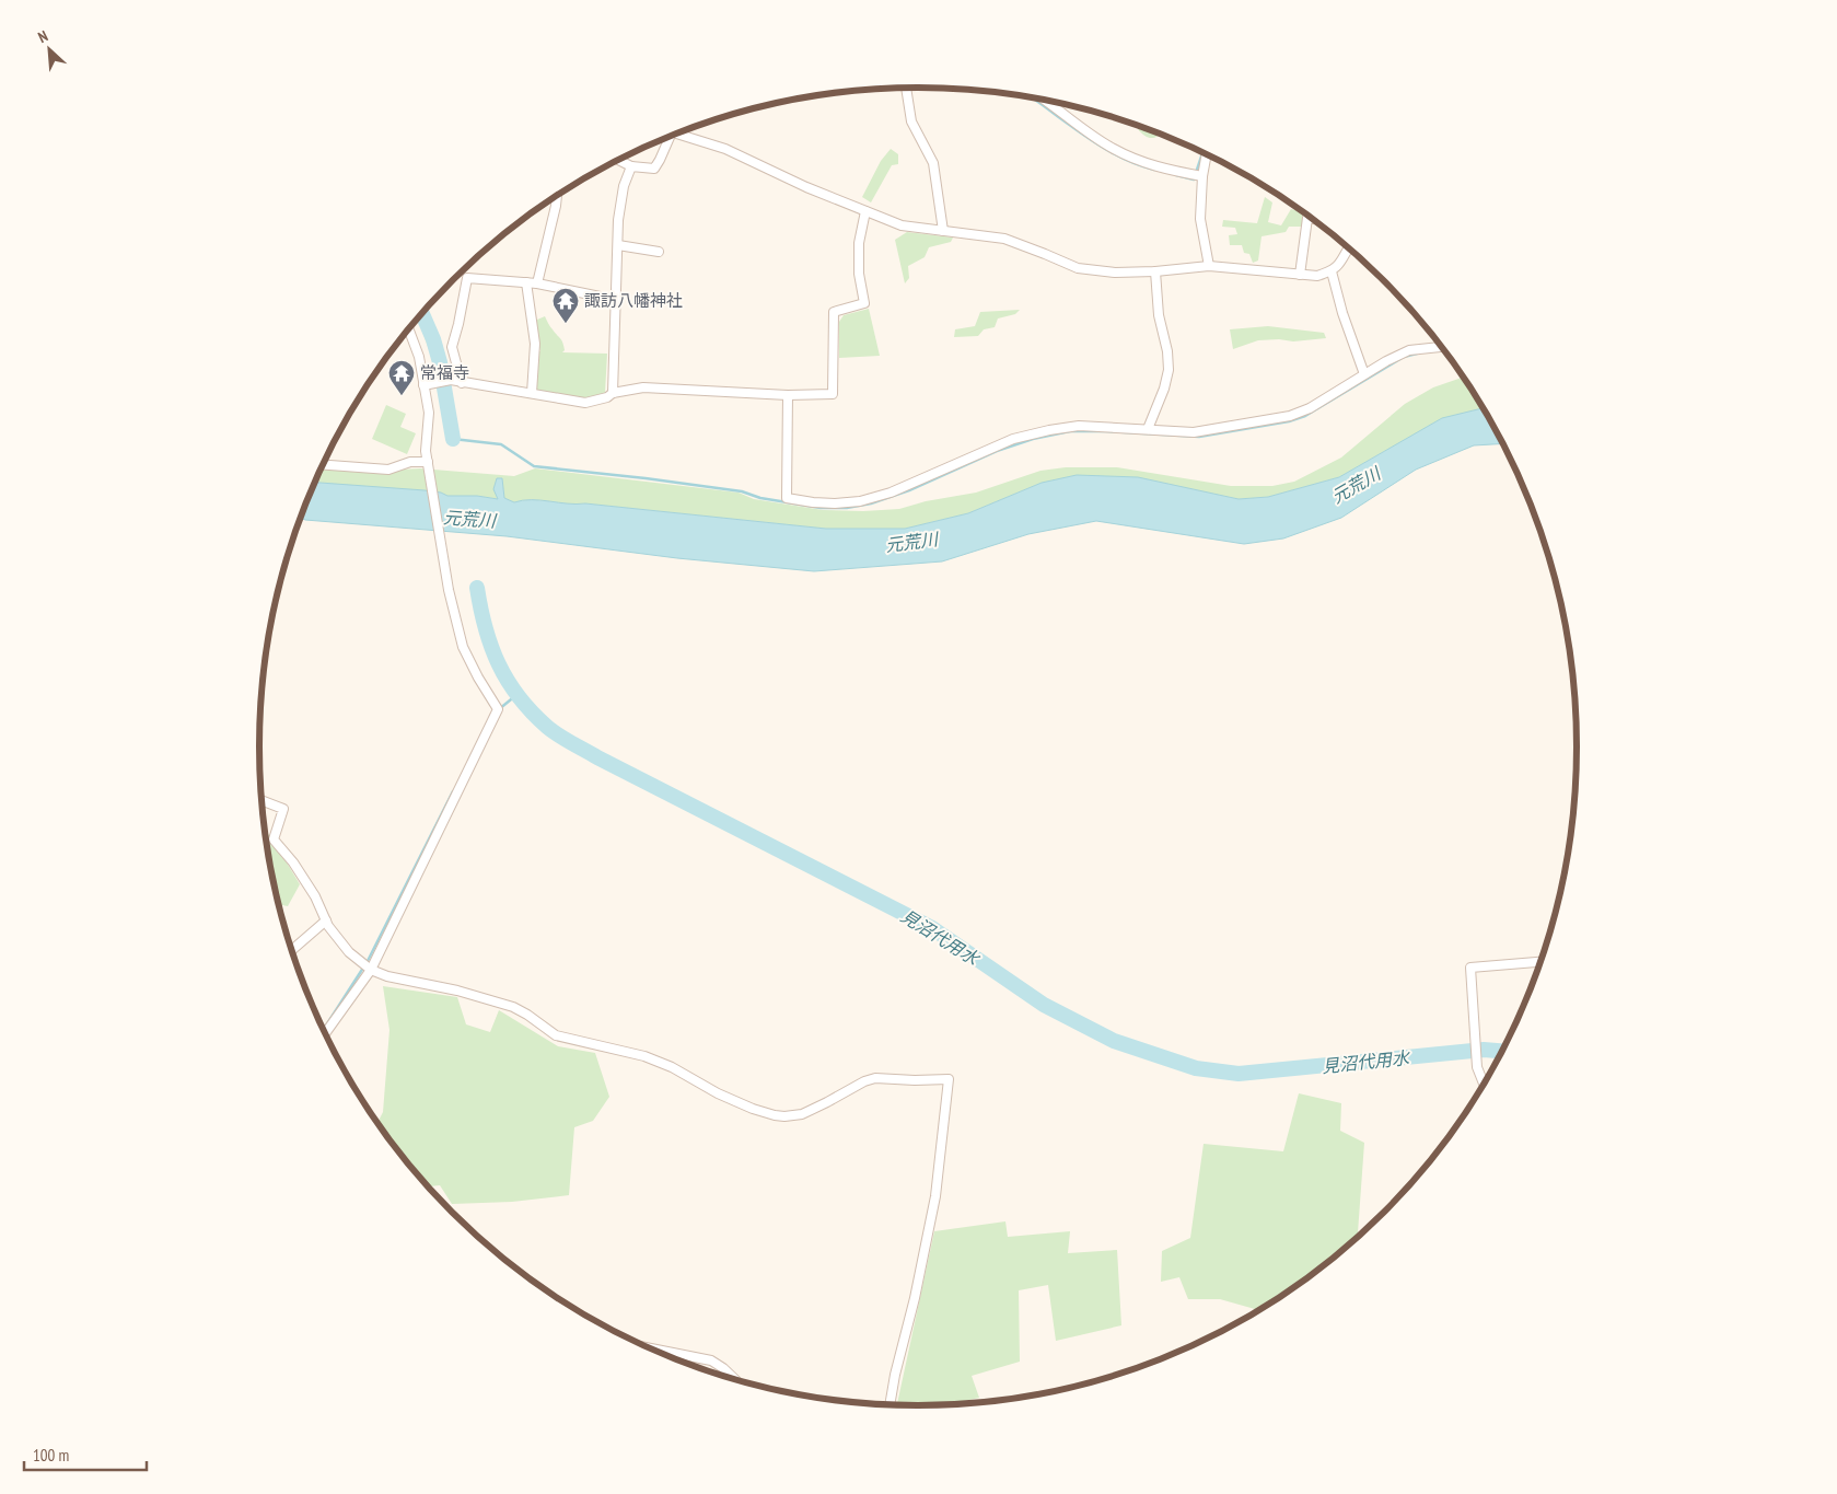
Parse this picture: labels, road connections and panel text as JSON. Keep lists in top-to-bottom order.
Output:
{
  "water": ["元荒川", "見沼代用水"],
  "places": {
    "temple": ["諏訪八幡神社", "常福寺"]
  },
  "scale_bar": "100 m",
  "north": "top left"
}
